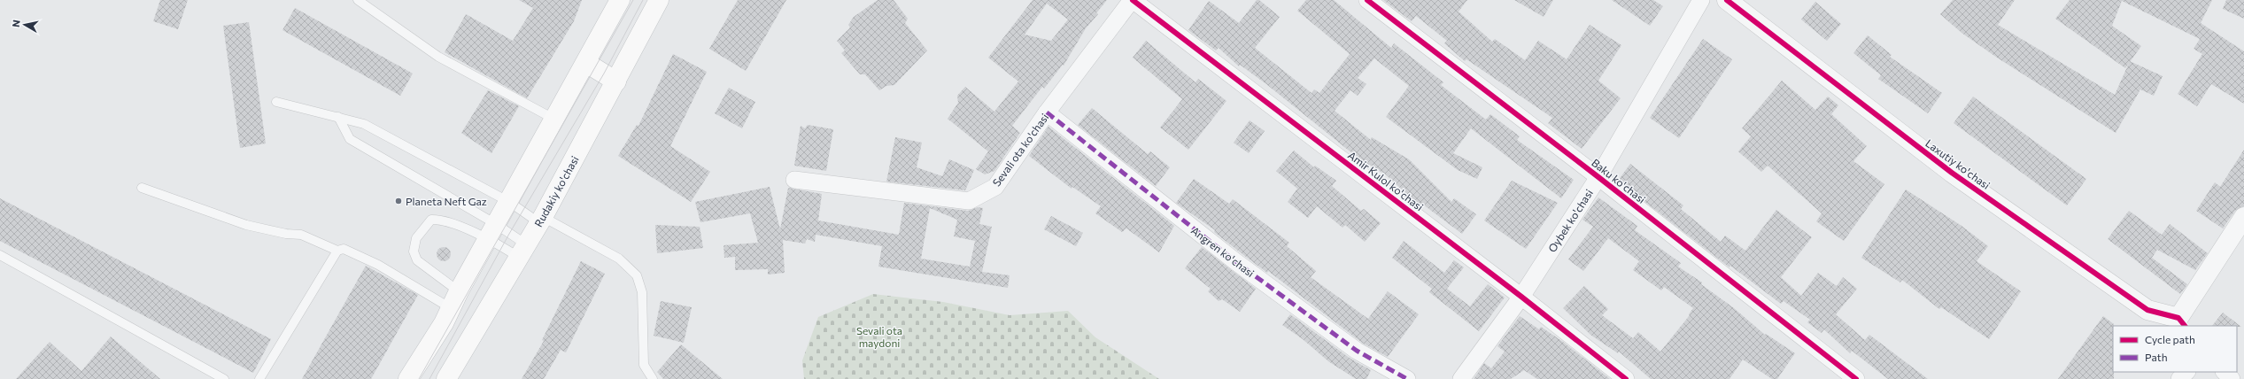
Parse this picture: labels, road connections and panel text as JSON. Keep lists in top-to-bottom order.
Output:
{
  "streets": {
    "main road": ["Rudakiy ko'chasi"],
    "street": [
      "Sevali ota ko'chasi",
      "Laxutiy ko'chasi",
      "Amir Kulol ko'chasi",
      "Baku ko'chasi",
      "Oybek ko'chasi",
      "Angren ko'chasi"
    ]
  },
  "crossings": [
    ["Sevali ota ko'chasi", "Amir Kulol ko'chasi"],
    ["Sevali ota ko'chasi", "Angren ko'chasi"],
    ["Amir Kulol ko'chasi", "Oybek ko'chasi"],
    ["Baku ko'chasi", "Oybek ko'chasi"]
  ],
  "parks": ["Sevali ota maydoni"],
  "places": ["Planeta Neft Gaz"],
  "legend": ["Cycle path", "Path"],
  "north": "left"
}
